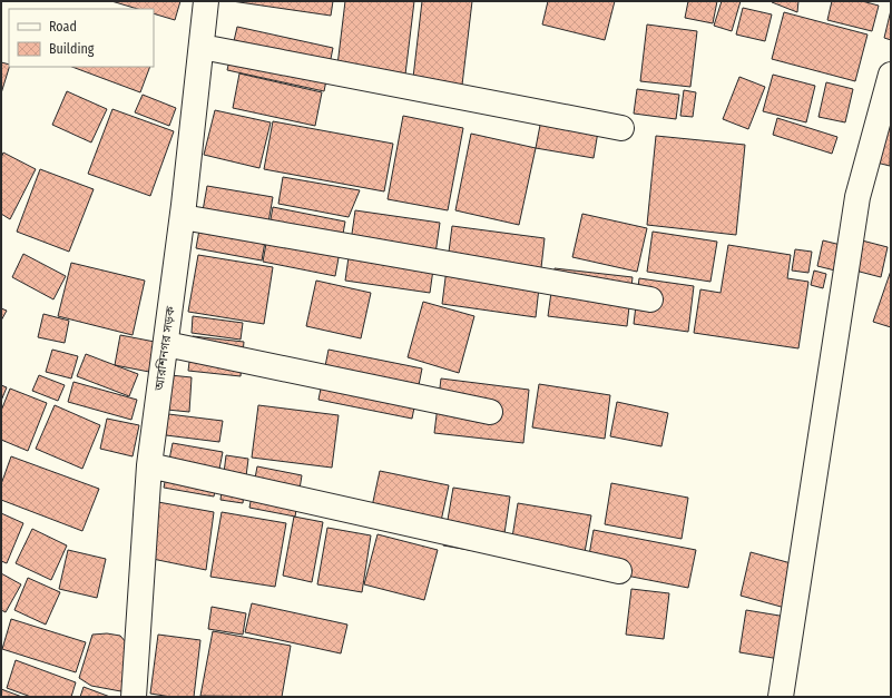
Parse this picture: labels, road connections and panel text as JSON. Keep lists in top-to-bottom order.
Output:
{
  "streets": {
    "street": ["আরশিনগর সড়ক"]
  },
  "legend": ["Road", "Building"]
}
